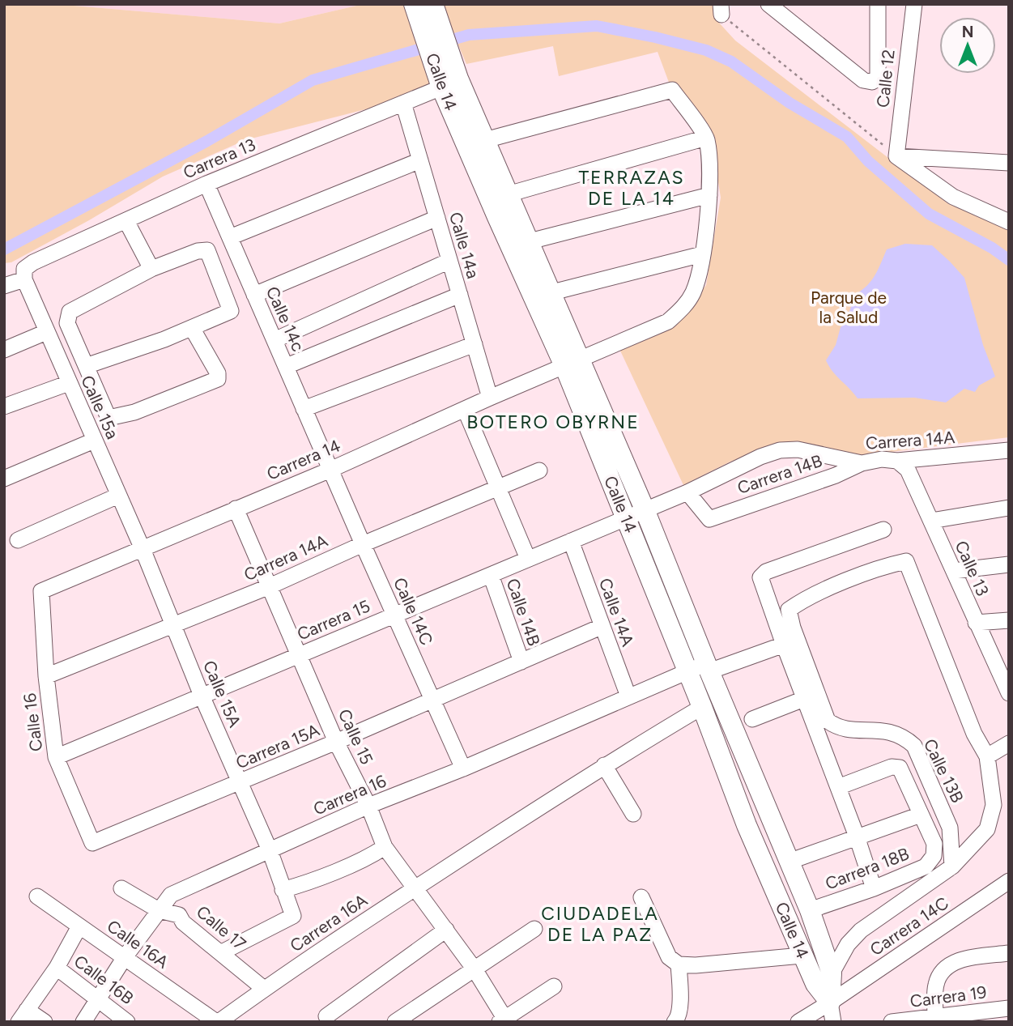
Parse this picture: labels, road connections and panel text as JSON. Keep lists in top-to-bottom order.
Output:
{
  "streets": {
    "main road": ["Calle 14"],
    "street": [
      "Calle 12",
      "Carrera 13",
      "Calle 14a",
      "Calle 14c",
      "Calle 15a",
      "Carrera 14A",
      "Carrera 14",
      "Carrera 14B",
      "Calle 13",
      "Calle 14C",
      "Calle 14B",
      "Calle 14A",
      "Carrera 15",
      "Calle 15A",
      "Calle 16",
      "Calle 15",
      "Carrera 15A",
      "Calle 13B",
      "Carrera 16",
      "Carrera 18B",
      "Carrera 16A",
      "Carrera 14C",
      "Calle 17",
      "Calle 16A",
      "Calle 16B",
      "Carrera 19"
    ]
  },
  "crossings": [
    ["Calle 14", "Carrera 13"],
    ["Calle 14", "Carrera 14A"],
    ["Calle 14", "Carrera 14"],
    ["Calle 14", "Carrera 15"],
    ["Calle 14", "Carrera 16"],
    ["Calle 14", "Carrera 18B"],
    ["Calle 14", "Carrera 16A"],
    ["Calle 14", "Carrera 14C"],
    ["Carrera 13", "Calle 14a"],
    ["Carrera 13", "Calle 14c"],
    ["Carrera 13", "Calle 15a"],
    ["Calle 14a", "Carrera 14"],
    ["Calle 14c", "Carrera 14"],
    ["Calle 14c", "Calle 14C"],
    ["Calle 15a", "Carrera 14"],
    ["Calle 15a", "Calle 15A"],
    ["Carrera 14A", "Carrera 14B"],
    ["Carrera 14A", "Calle 13"],
    ["Carrera 14A", "Calle 14C"],
    ["Carrera 14A", "Carrera 15"],
    ["Carrera 14A", "Calle 15A"],
    ["Carrera 14A", "Calle 16"],
    ["Carrera 14A", "Calle 15"],
    ["Carrera 14", "Calle 14C"],
    ["Carrera 14", "Calle 15A"],
    ["Carrera 14", "Calle 16"],
    ["Carrera 14", "Calle 15"],
    ["Calle 14C", "Carrera 15"],
    ["Calle 14C", "Carrera 15A"],
    ["Calle 14C", "Carrera 16"],
    ["Calle 14B", "Carrera 15"],
    ["Calle 14B", "Carrera 15A"],
    ["Calle 14A", "Carrera 15"],
    ["Calle 14A", "Carrera 15A"],
    ["Calle 14A", "Carrera 16"],
    ["Carrera 15", "Calle 15A"],
    ["Carrera 15", "Calle 16"],
    ["Carrera 15", "Calle 15"],
    ["Calle 15A", "Carrera 15A"],
    ["Calle 15A", "Carrera 16"],
    ["Calle 15A", "Carrera 16A"],
    ["Calle 16", "Carrera 15A"],
    ["Calle 15", "Carrera 15A"],
    ["Calle 15", "Carrera 16"],
    ["Calle 15", "Carrera 16A"],
    ["Carrera 16", "Calle 17"],
    ["Carrera 16", "Calle 16A"],
    ["Carrera 16", "Calle 16B"],
    ["Carrera 16A", "Calle 17"],
    ["Carrera 16A", "Calle 16A"]
  ],
  "districts": ["TERRAZAS DE LA 14", "BOTERO OBYRNE", "CIUDADELA DE LA PAZ"],
  "parks": ["Parque de la Salud"],
  "north": "top"
}
